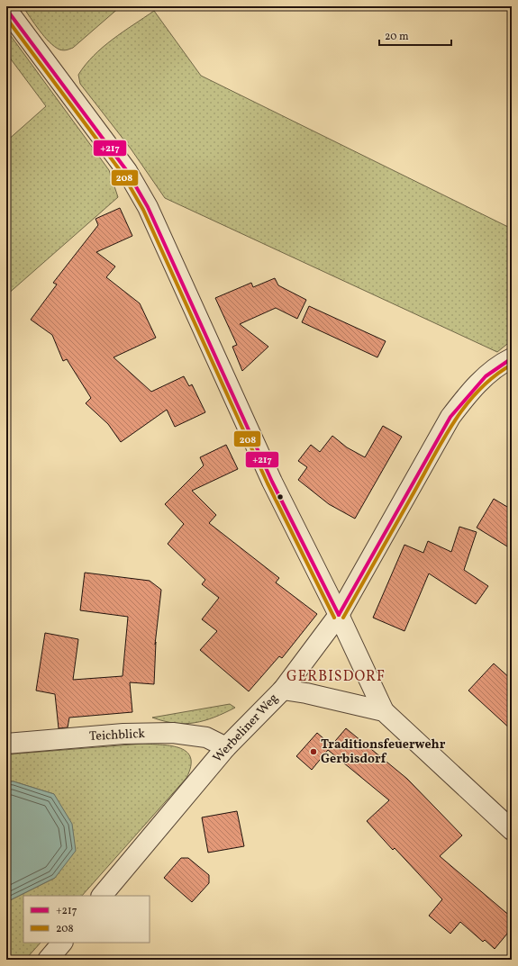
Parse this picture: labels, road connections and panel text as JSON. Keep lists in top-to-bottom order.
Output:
{
  "streets": {
    "street": ["Werbeliner Weg", "Teichblick"]
  },
  "crossings": [
    ["Werbeliner Weg", "Teichblick"]
  ],
  "districts": ["GERBISDORF"],
  "places": ["Traditionsfeuerwehr Gerbisdorf"],
  "lines": ["transit line +217", "transit line 208"],
  "legend": ["+217", "208"],
  "scale_bar": "20 m"
}
